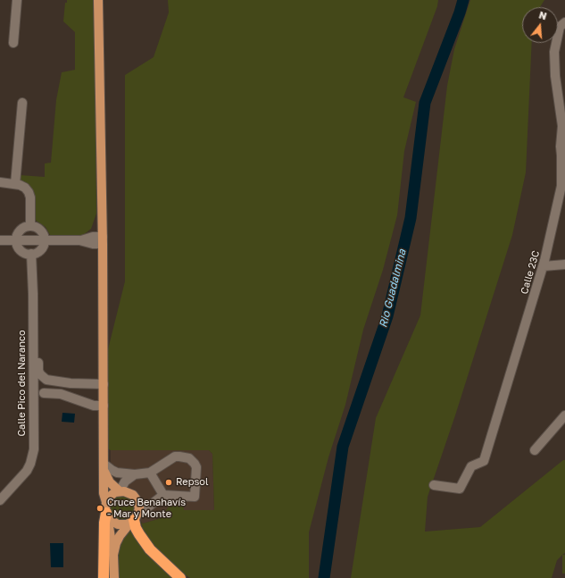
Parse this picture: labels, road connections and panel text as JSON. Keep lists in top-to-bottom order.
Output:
{
  "streets": {
    "street": ["Calle 23C", "Calle Pico del Naranco"]
  },
  "water": ["Rio Guadalmina"],
  "places": ["Repsol", "Cruce Benahavís - Mar y Monte"],
  "north": "top"
}
